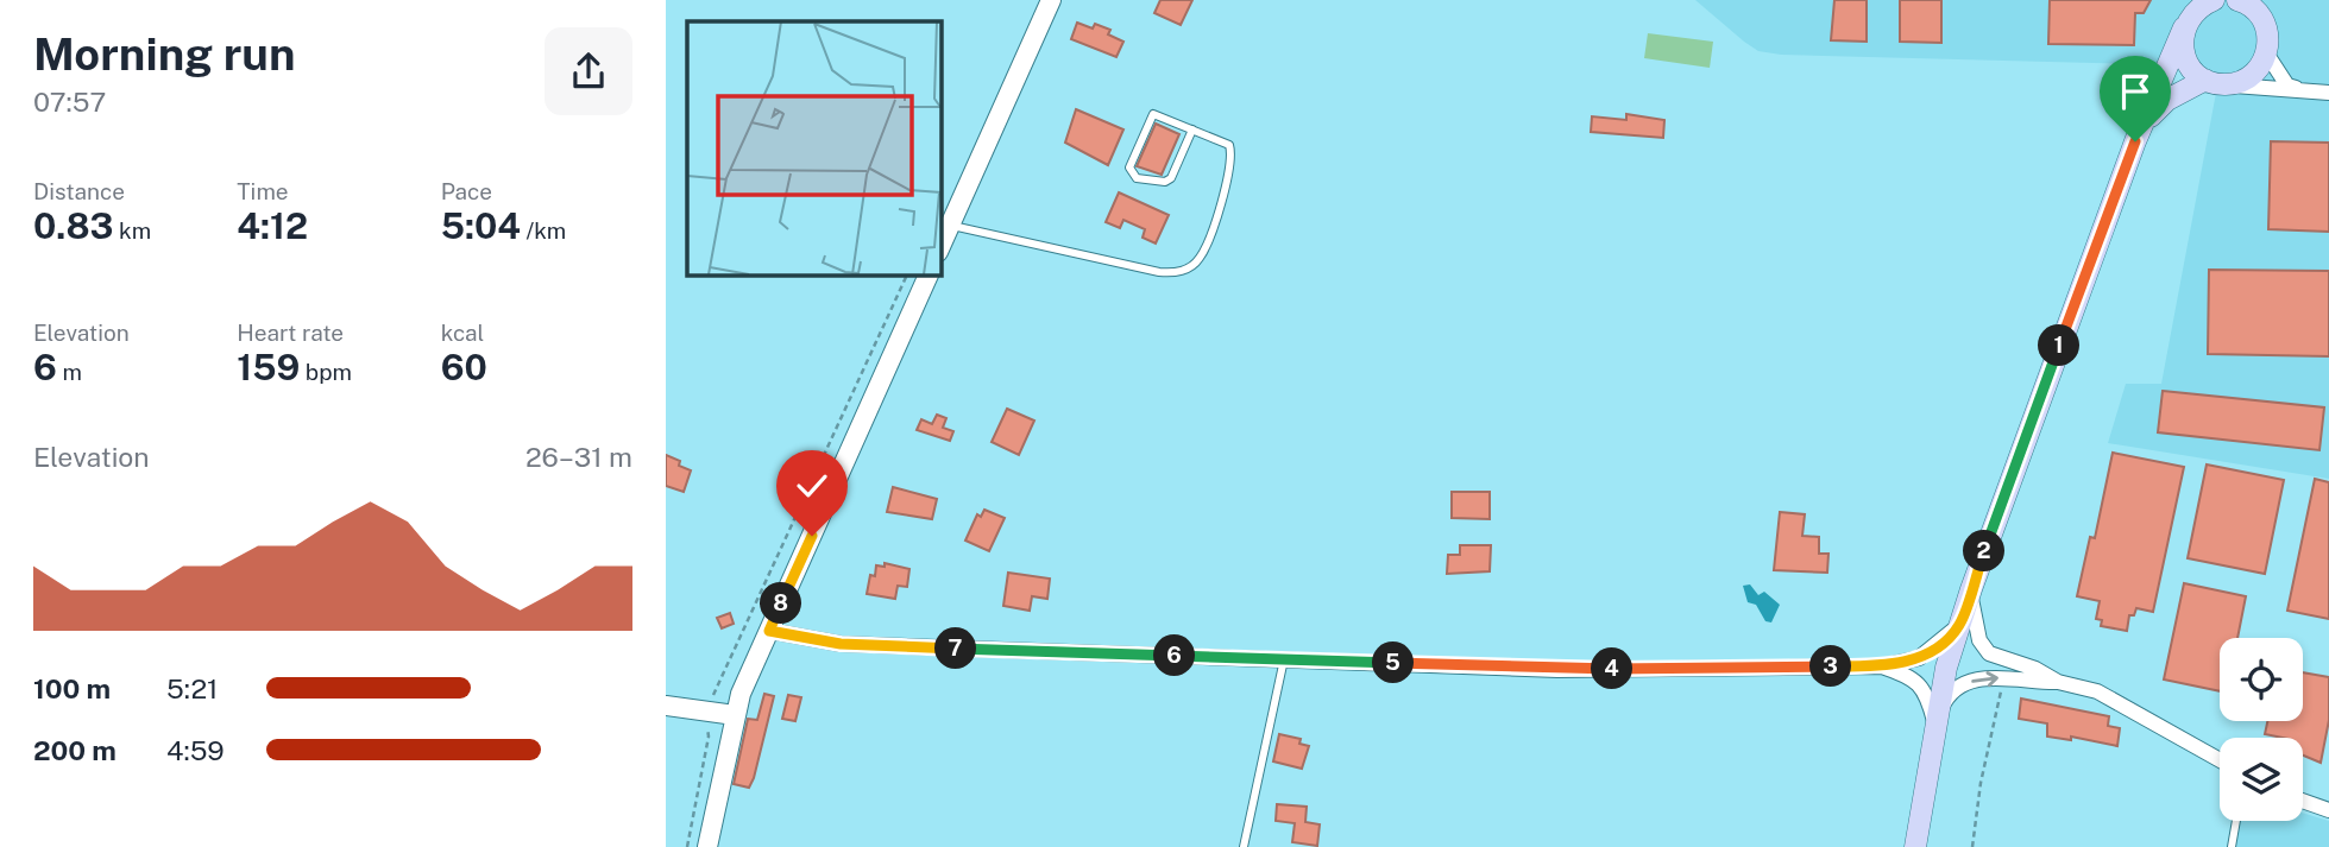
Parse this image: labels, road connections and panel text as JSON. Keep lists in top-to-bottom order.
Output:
{
  "page": {
    "heading": ["Morning run", "07:57"],
    "stats": [
      ["Distance", "0.83 km"],
      ["Time", "4:12"],
      ["Pace", "5:04 /km"],
      ["Elevation", "6 m"],
      ["Heart rate", "159 bpm"],
      ["kcal", "60"]
    ],
    "pins": [
      "1",
      "2",
      "8",
      "7",
      "6",
      "5",
      "3",
      "4"
    ],
    "chart": ["Elevation", "26–31 m"],
    "list": [
      {
        "name": "100 m",
        "note": "5:21"
      },
      {
        "name": "200 m",
        "note": "4:59"
      }
    ]
  }
}
